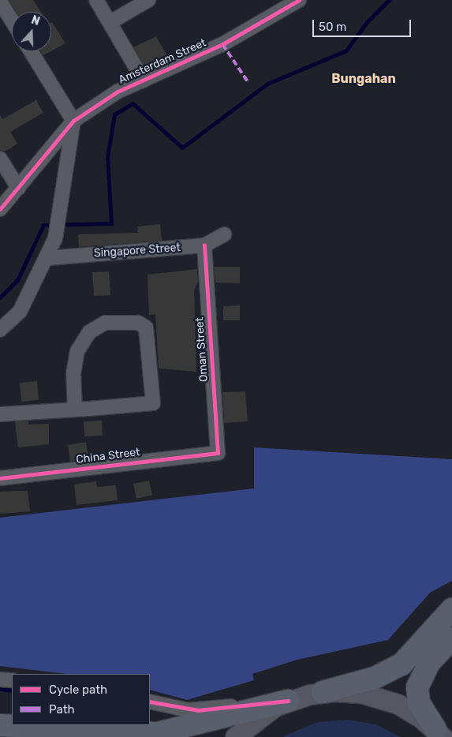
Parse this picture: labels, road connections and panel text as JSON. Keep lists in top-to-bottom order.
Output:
{
  "streets": {
    "street": [
      "Amsterdam Street",
      "Singapore Street",
      "Oman Street",
      "China Street"
    ]
  },
  "crossings": [
    ["Singapore Street", "Oman Street"],
    ["Oman Street", "China Street"]
  ],
  "districts": ["Bungahan"],
  "legend": ["Cycle path", "Path"],
  "scale_bar": "50 m",
  "north": "top"
}
